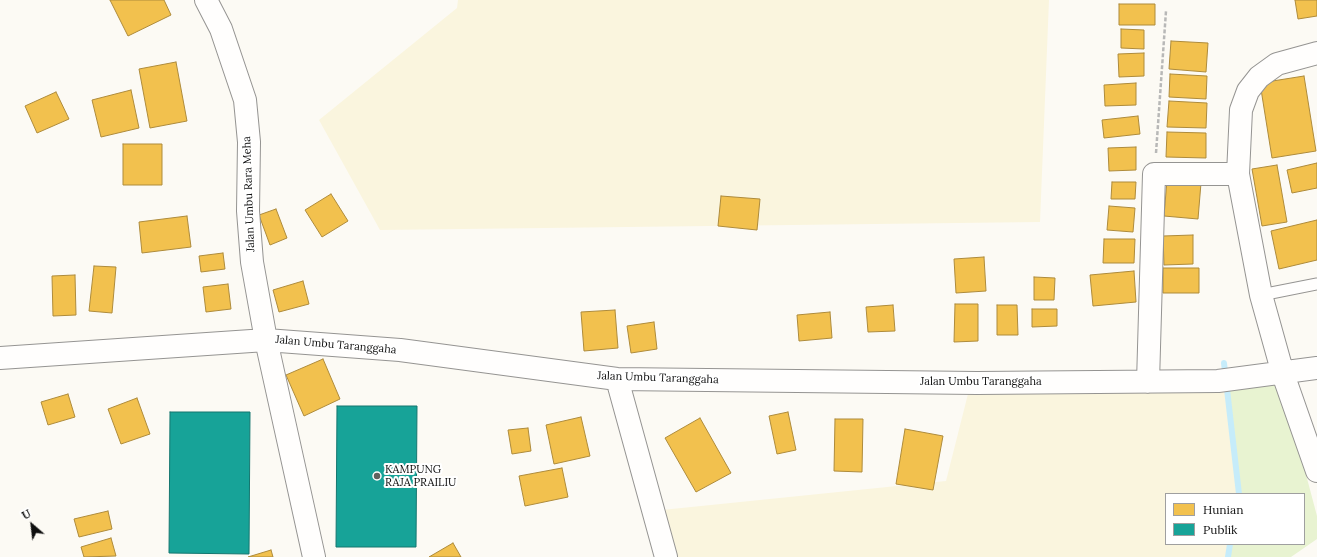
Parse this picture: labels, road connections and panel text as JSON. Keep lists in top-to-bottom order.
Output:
{
  "streets": {
    "street": ["Jalan Umbu Rara Meha", "Jalan Umbu Taranggaha"]
  },
  "crossings": [
    ["Jalan Umbu Rara Meha", "Jalan Umbu Taranggaha"]
  ],
  "places": ["KAMPUNG RAJA PRAILIU"],
  "legend": ["Hunian", "Publik"],
  "north": "top left"
}
